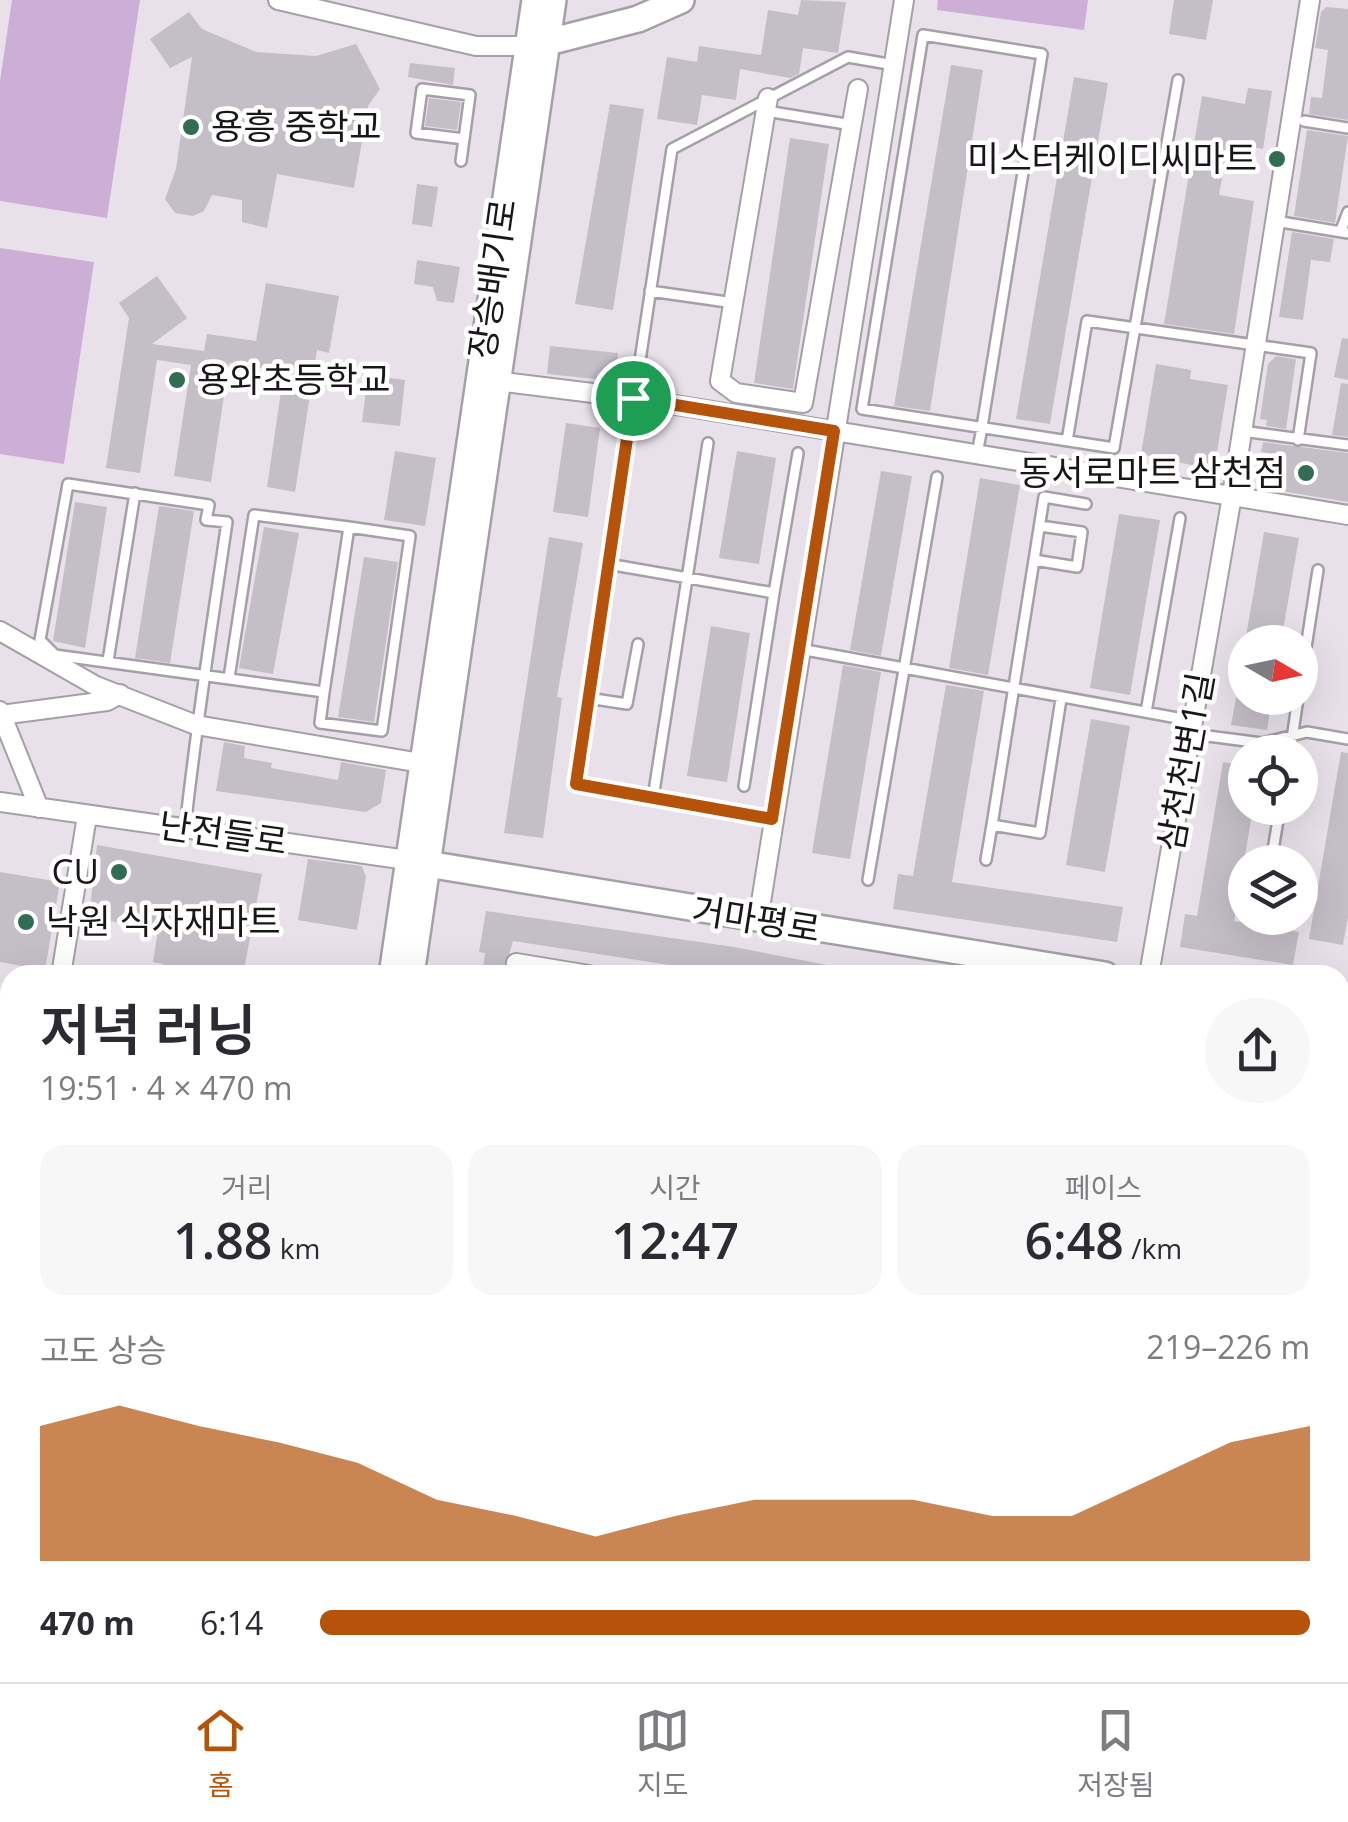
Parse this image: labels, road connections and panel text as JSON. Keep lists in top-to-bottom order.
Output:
{
  "streets": {
    "street": [
      "장승배기로",
      "삼천천변1길",
      "난전들로",
      "거마평로"
    ]
  },
  "crossings": [
    ["장승배기로", "난전들로"],
    ["장승배기로", "거마평로"],
    ["난전들로", "거마평로"]
  ],
  "places": [
    "용흥 중학교",
    "미스터케이디씨마트",
    "용와초등학교",
    "동서로마트 삼천점",
    "CU",
    "낙원 식자재마트"
  ],
  "north": "right",
  "page": {
    "heading": ["저녁 러닝", "19:51 · 4 × 470 m"],
    "stats": [
      ["거리", "1.88 km"],
      ["시간", "12:47"],
      ["페이스", "6:48 /km"]
    ],
    "chart": ["고도 상승", "219–226 m"],
    "list": [
      {
        "name": "470 m",
        "note": "6:14"
      }
    ],
    "tabs": ["홈", "지도", "저장됨"]
  }
}
